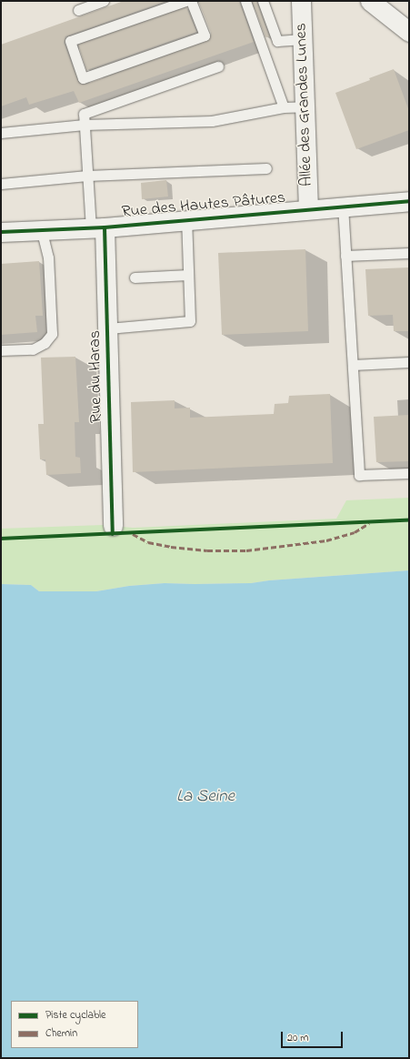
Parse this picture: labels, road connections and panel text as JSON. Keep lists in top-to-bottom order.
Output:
{
  "streets": {
    "street": ["Allée des Grandes Lunes", "Rue des Hautes Pâtures", "Rue du Haras"]
  },
  "crossings": [
    ["Allée des Grandes Lunes", "Rue des Hautes Pâtures"],
    ["Rue des Hautes Pâtures", "Rue du Haras"]
  ],
  "water": ["La Seine"],
  "legend": ["Piste cyclable", "Chemin"],
  "scale_bar": "20 m"
}
